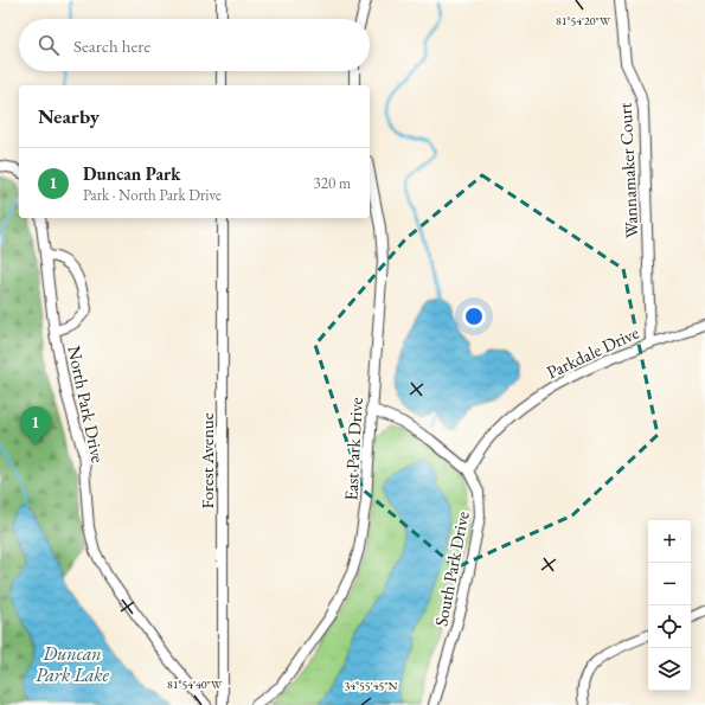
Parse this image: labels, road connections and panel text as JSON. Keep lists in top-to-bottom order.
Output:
{
  "streets": {
    "street": [
      "Wannamaker Court",
      "Parkdale Drive",
      "North Park Drive",
      "East Park Drive",
      "Forest Avenue",
      "South Park Drive"
    ]
  },
  "crossings": [
    ["Wannamaker Court", "Parkdale Drive"],
    ["Parkdale Drive", "South Park Drive"],
    ["East Park Drive", "South Park Drive"]
  ],
  "water": ["Duncan Park Lake"],
  "page": {
    "search": "Search here",
    "heading": "Nearby",
    "list": [
      {
        "mark": "1",
        "name": "Duncan Park",
        "note": "Park · North Park Drive",
        "value": "320 m"
      }
    ],
    "pins": "1",
    "map_buttons": ["+", "−"]
  },
  "coordinates": ["81°54'20\"W", "81°54'40\"W", "34°55'45\"N"]
}
